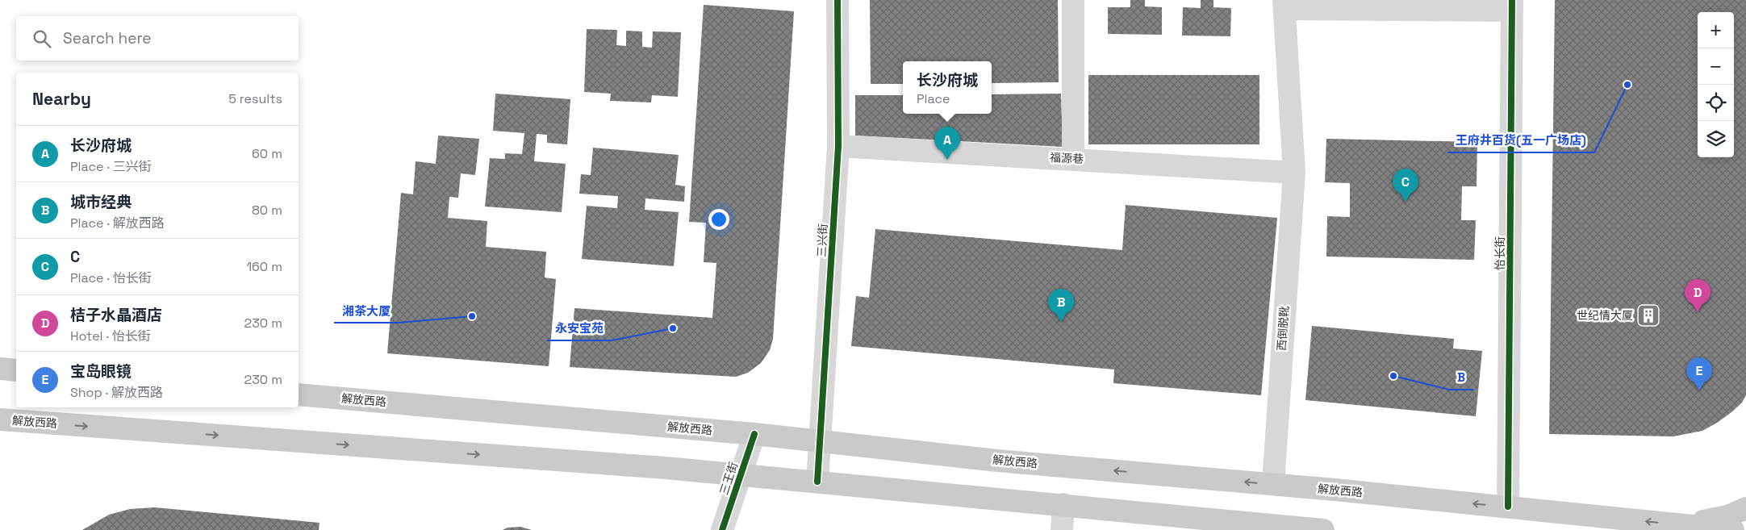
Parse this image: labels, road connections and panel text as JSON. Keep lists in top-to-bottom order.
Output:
{
  "streets": {
    "main road": ["解放西路"],
    "street": [
      "福源巷",
      "三兴街",
      "怡长街",
      "西倒脱靴",
      "三王街"
    ]
  },
  "crossings": [
    ["福源巷", "三兴街"],
    ["福源巷", "西倒脱靴"],
    ["三兴街", "解放西路"],
    ["怡长街", "解放西路"],
    ["西倒脱靴", "解放西路"],
    ["解放西路", "三王街"]
  ],
  "places": {
    "other": [
      "王府井百货(五一广场店)",
      "湘茶大厦",
      "永安宝苑",
      "B"
    ],
    "building": ["世纪情大厦"]
  },
  "page": {
    "map_buttons": ["+", "−"],
    "search": "Search here",
    "popup": ["长沙府城", "Place"],
    "heading": ["Nearby", "5 results"],
    "list": [
      {
        "mark": "A",
        "name": "长沙府城",
        "note": "Place · 三兴街",
        "value": "60 m"
      },
      {
        "mark": "B",
        "name": "城市经典",
        "note": "Place · 解放西路",
        "value": "80 m"
      },
      {
        "mark": "C",
        "name": "C",
        "note": "Place · 怡长街",
        "value": "160 m"
      },
      {
        "mark": "D",
        "name": "桔子水晶酒店",
        "note": "Hotel · 怡长街",
        "value": "230 m"
      },
      {
        "mark": "E",
        "name": "宝岛眼镜",
        "note": "Shop · 解放西路",
        "value": "230 m"
      }
    ],
    "pins": [
      "A",
      "C",
      "D",
      "B",
      "E"
    ]
  }
}
